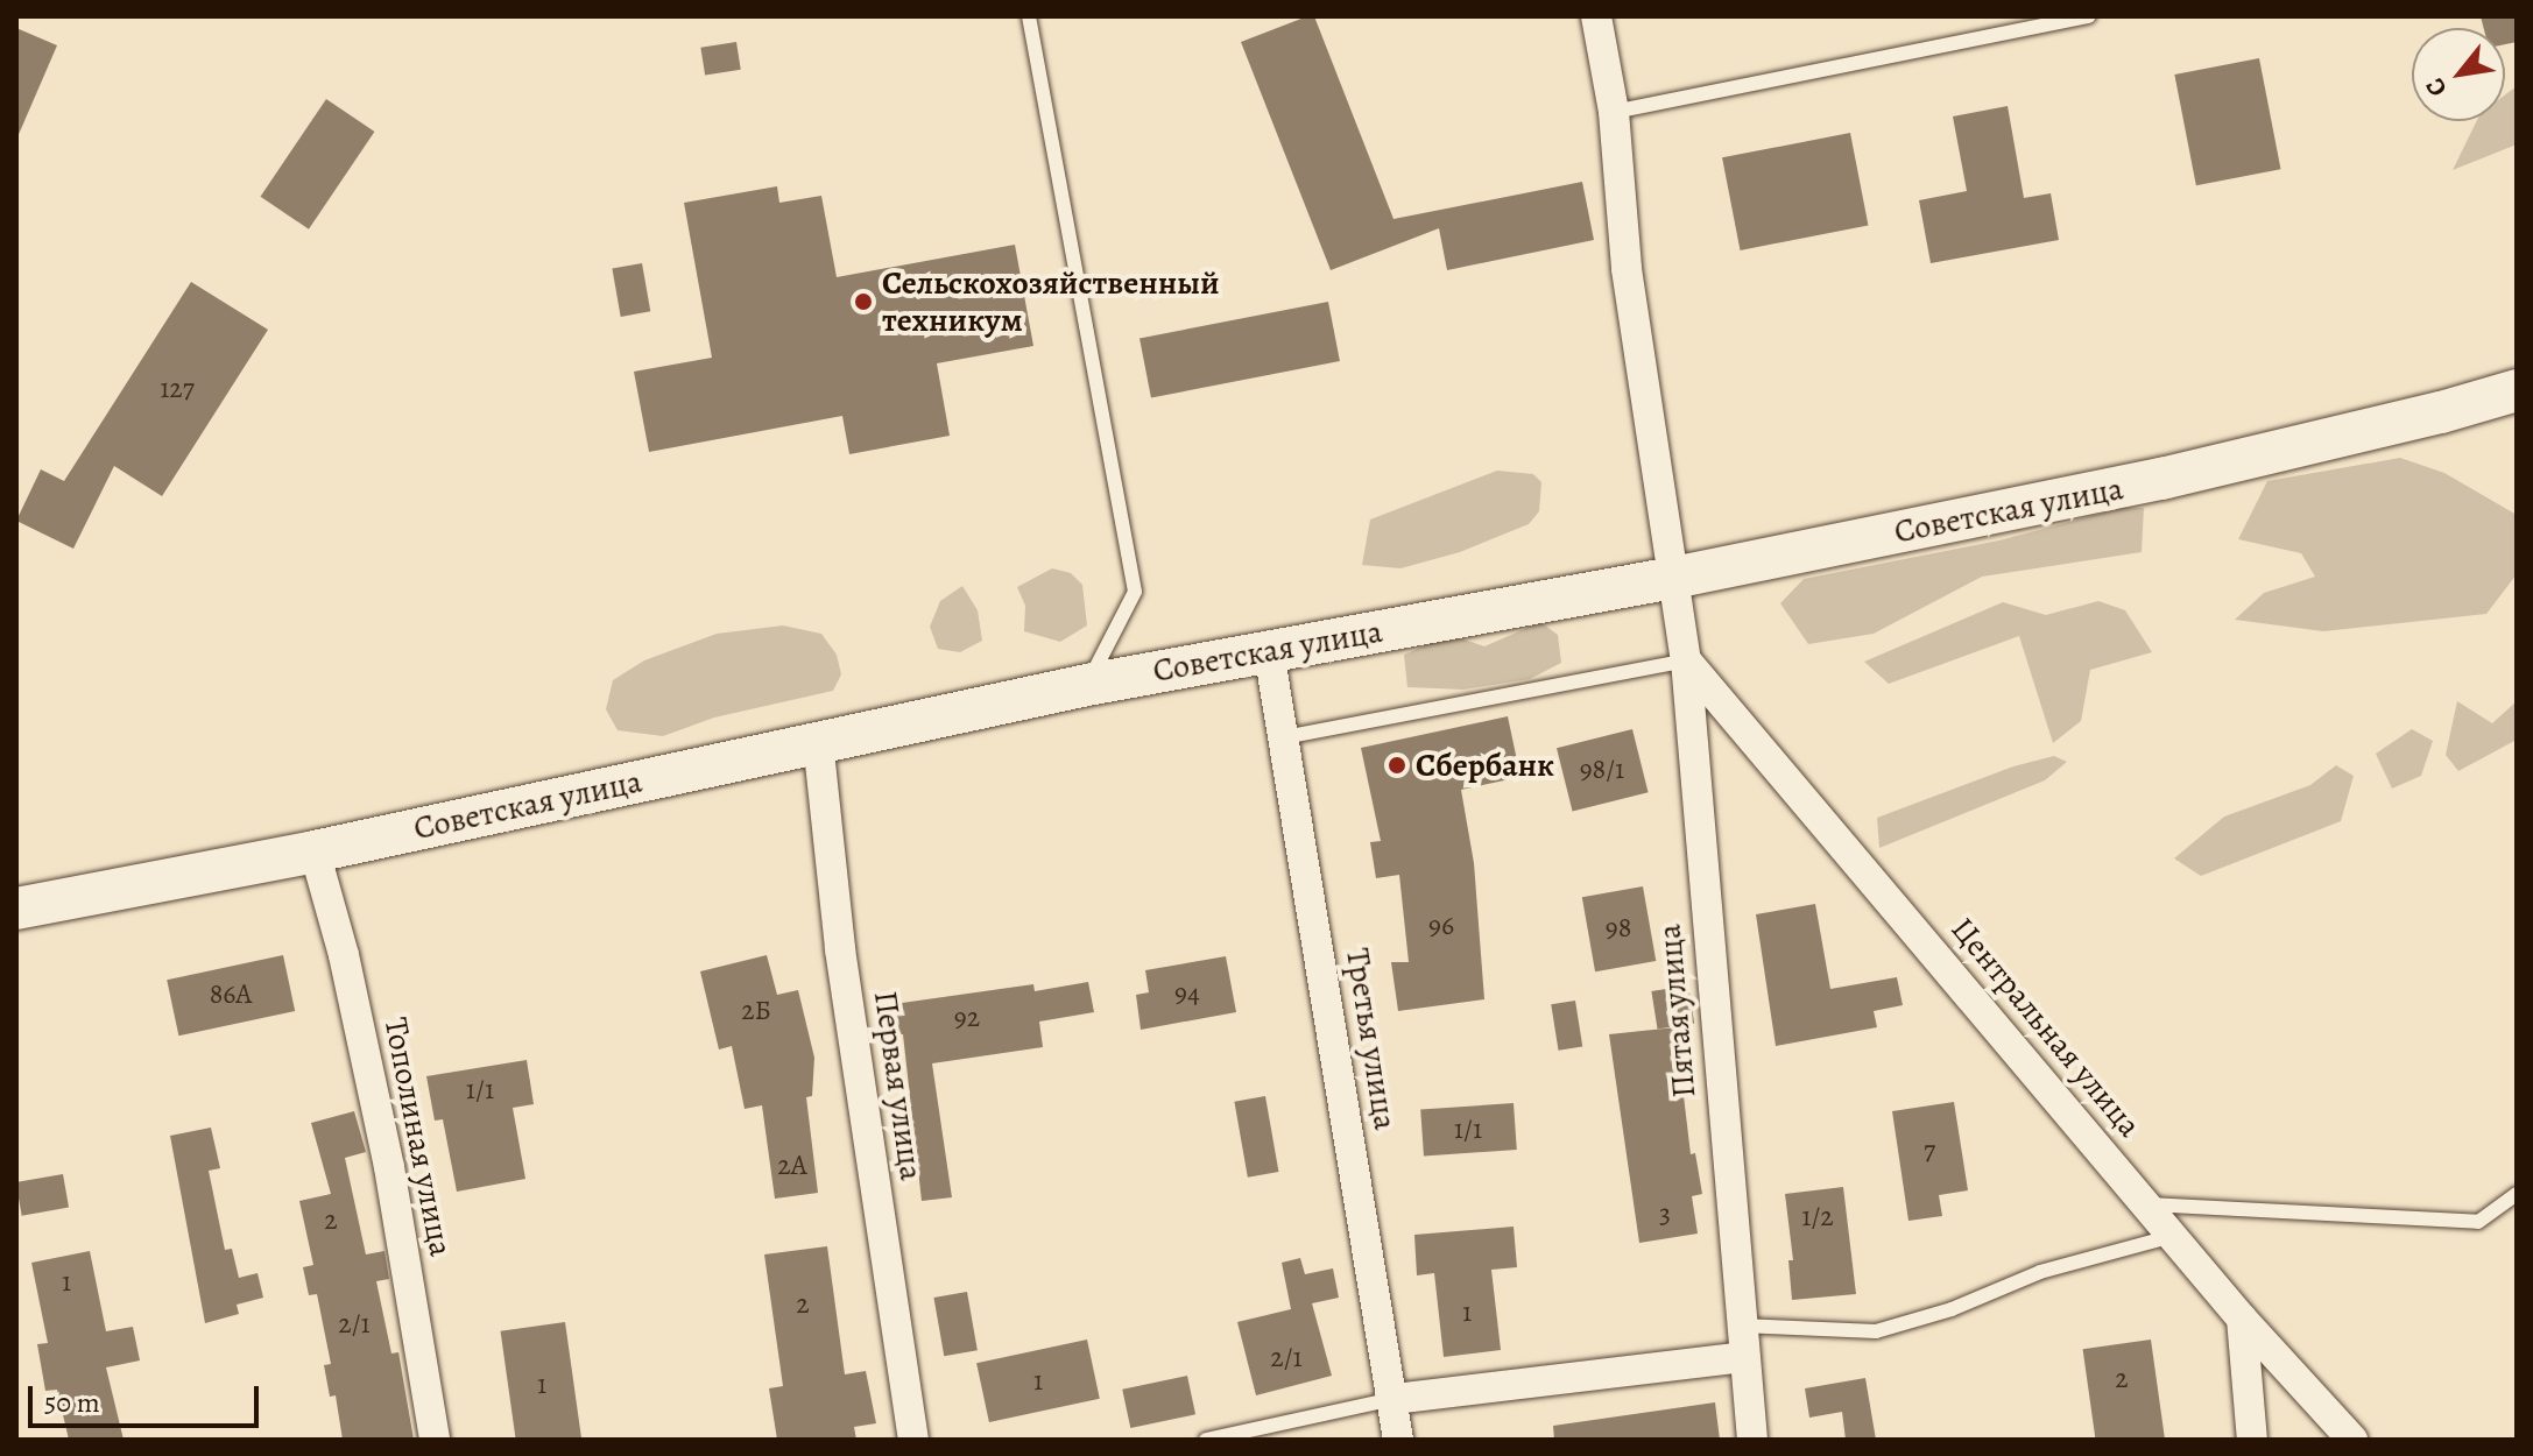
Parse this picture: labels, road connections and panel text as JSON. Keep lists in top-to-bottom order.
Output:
{
  "streets": {
    "main road": ["Советская улица"],
    "street": [
      "Пятая улица",
      "Центральная улица",
      "Третья улица",
      "Первая улица",
      "Тополиная улица"
    ]
  },
  "crossings": [
    ["Советская улица", "Пятая улица"],
    ["Советская улица", "Третья улица"],
    ["Советская улица", "Первая улица"],
    ["Советская улица", "Тополиная улица"],
    ["Пятая улица", "Центральная улица"]
  ],
  "places": ["Сельскохозяйственный техникум", "Сбербанк"],
  "house_numbers": [
    "127",
    "98/1",
    "96",
    "98",
    "94",
    "86А",
    "2Б",
    "92",
    "1/1",
    "1/1",
    "7",
    "2А",
    "3",
    "1/2",
    "2",
    "1",
    "2",
    "1",
    "2/1",
    "2/1",
    "2",
    "1",
    "1"
  ],
  "scale_bar": "50 m",
  "north": "bottom left"
}
